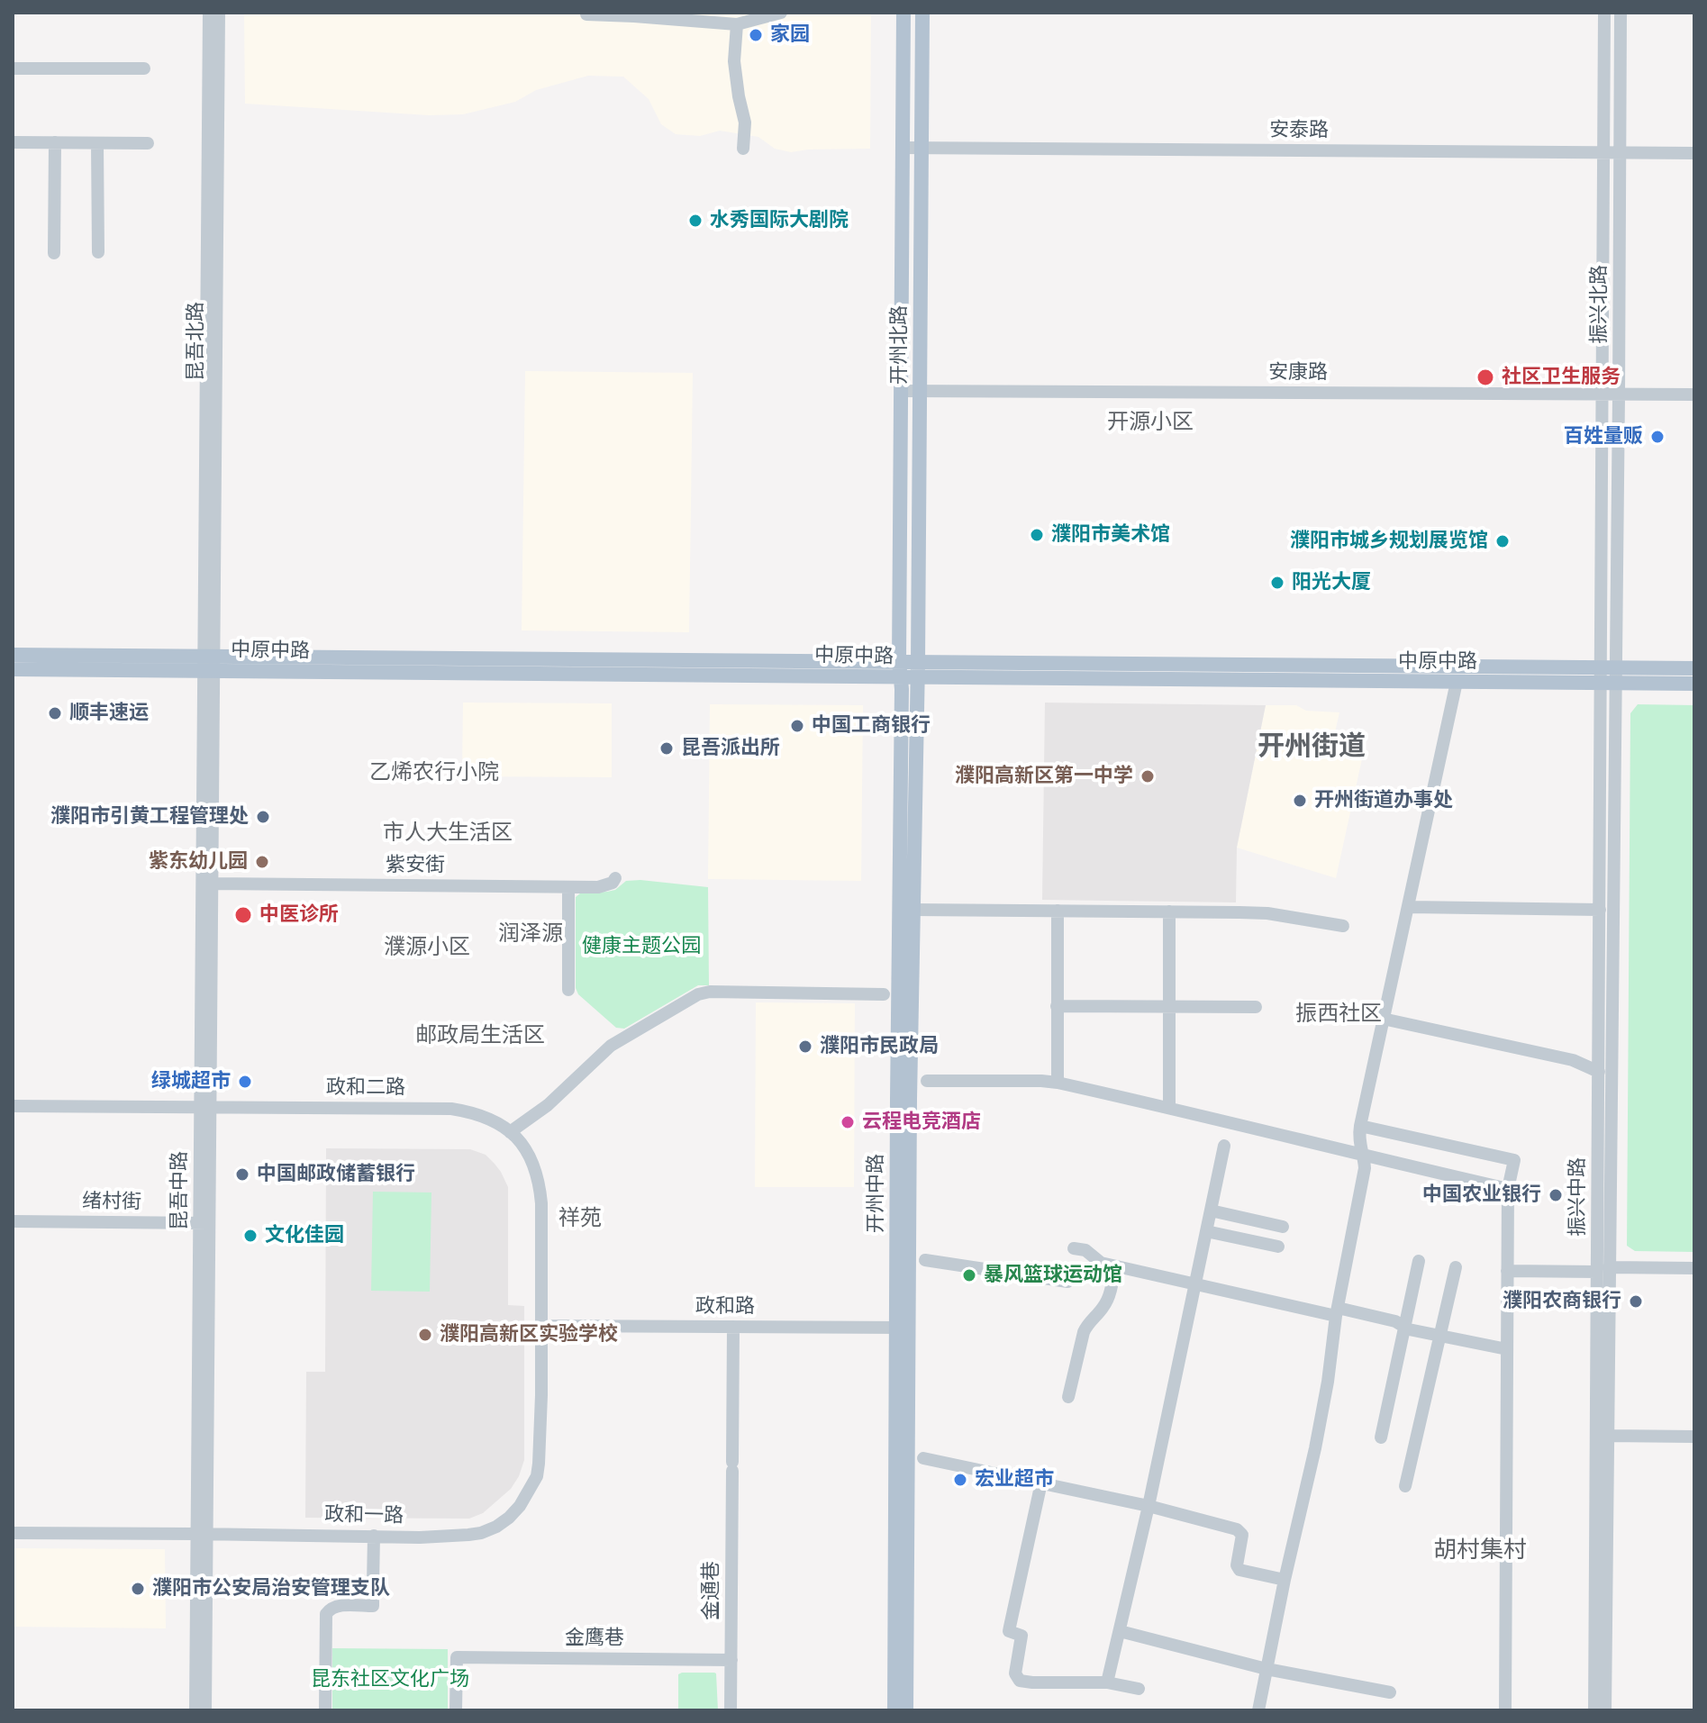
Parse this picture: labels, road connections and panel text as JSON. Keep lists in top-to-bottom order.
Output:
{
  "streets": {
    "main road": ["开州北路", "中原中路", "开州中路"],
    "street": [
      "安泰路",
      "振兴北路",
      "昆吾北路",
      "安康路",
      "紫安街",
      "政和二路",
      "昆吾中路",
      "振兴中路",
      "绪村街",
      "政和路",
      "政和一路",
      "金通巷",
      "金鹰巷"
    ]
  },
  "crossings": [
    ["安泰路", "振兴北路"],
    ["安泰路", "开州北路"],
    ["振兴北路", "安康路"],
    ["振兴北路", "中原中路"],
    ["振兴北路", "振兴中路"],
    ["昆吾北路", "中原中路"],
    ["昆吾北路", "昆吾中路"],
    ["开州北路", "安康路"],
    ["开州北路", "中原中路"],
    ["开州北路", "开州中路"],
    ["中原中路", "昆吾中路"],
    ["中原中路", "开州中路"],
    ["中原中路", "振兴中路"],
    ["紫安街", "昆吾中路"],
    ["政和二路", "昆吾中路"],
    ["政和二路", "政和路"],
    ["政和二路", "政和一路"],
    ["昆吾中路", "绪村街"],
    ["昆吾中路", "政和一路"],
    ["开州中路", "政和路"],
    ["政和路", "政和一路"],
    ["政和路", "金通巷"],
    ["金通巷", "金鹰巷"]
  ],
  "districts": [
    "开源小区",
    "开州街道",
    "乙烯农行小院",
    "市人大生活区",
    "润泽源",
    "濮源小区",
    "振西社区",
    "邮政局生活区",
    "祥苑",
    "胡村集村"
  ],
  "parks": ["健康主题公园", "昆东社区文化广场"],
  "places": [
    "家园",
    "水秀国际大剧院",
    "社区卫生服务",
    "百姓量贩",
    "濮阳市美术馆",
    "濮阳市城乡规划展览馆",
    "阳光大厦",
    "顺丰速运",
    "中国工商银行",
    "昆吾派出所",
    "濮阳高新区第一中学",
    "开州街道办事处",
    "濮阳市引黄工程管理处",
    "紫东幼儿园",
    "中医诊所",
    "濮阳市民政局",
    "绿城超市",
    "云程电竞酒店",
    "中国邮政储蓄银行",
    "中国农业银行",
    "文化佳园",
    "暴风篮球运动馆",
    "濮阳农商银行",
    "濮阳高新区实验学校",
    "宏业超市",
    "濮阳市公安局治安管理支队"
  ]
}
